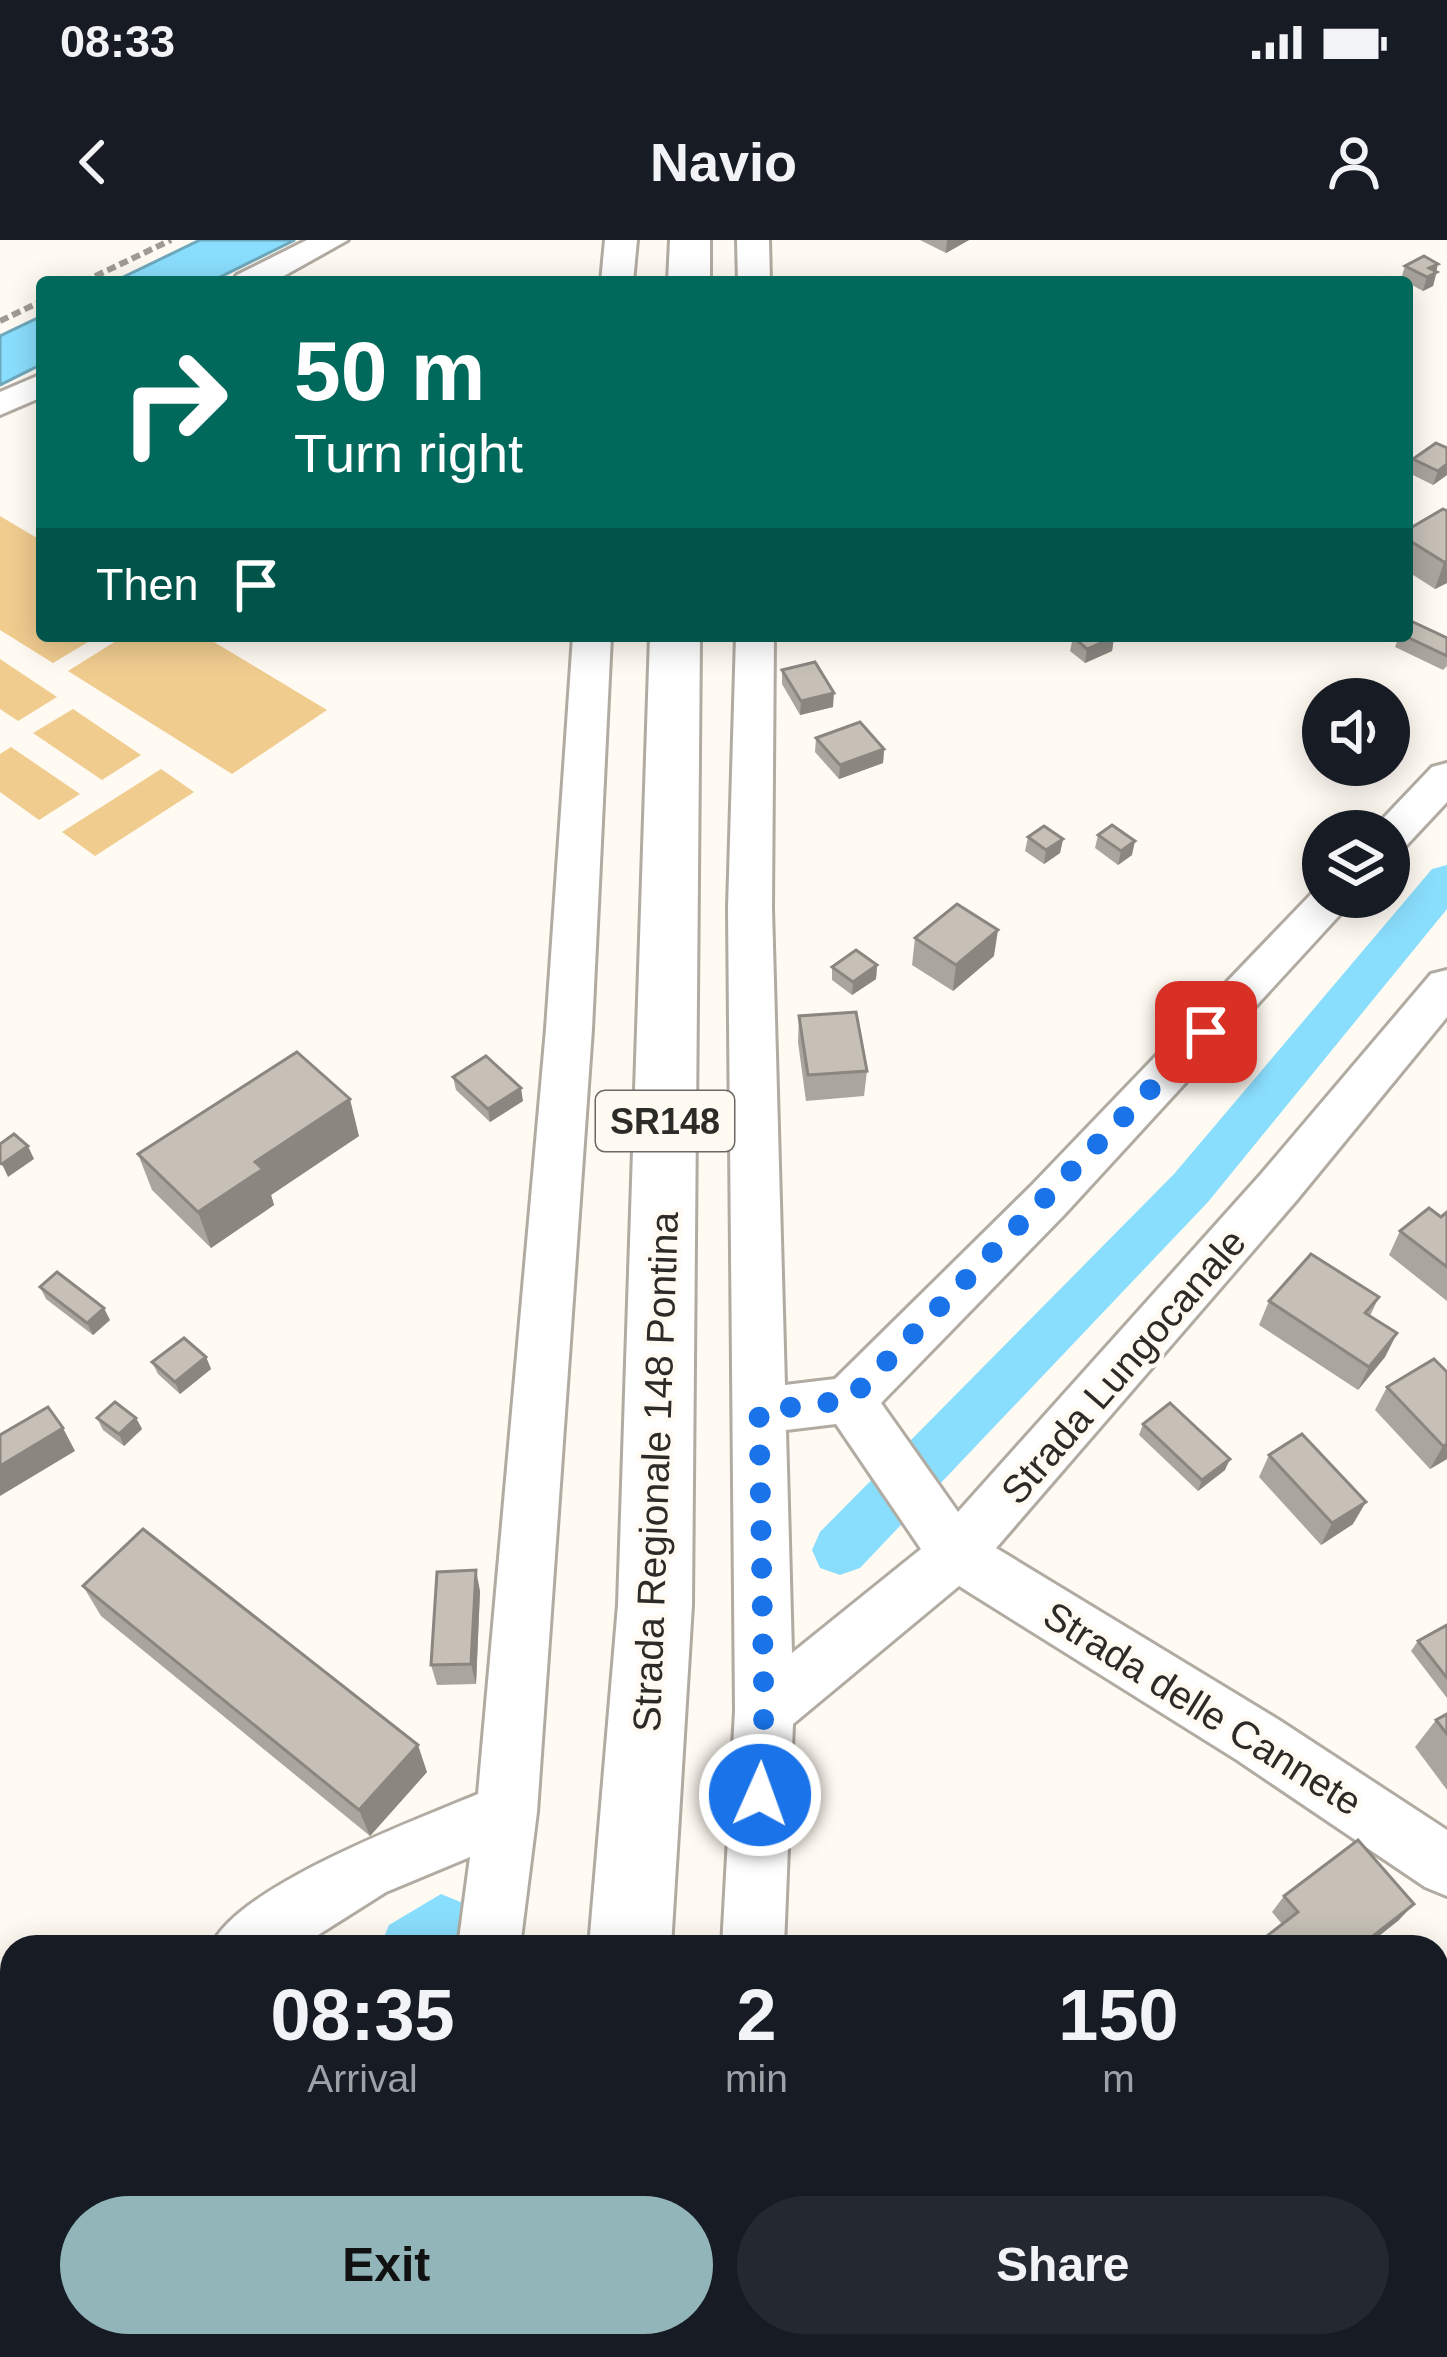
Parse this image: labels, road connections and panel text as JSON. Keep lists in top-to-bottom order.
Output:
{
  "streets": {
    "main road": ["SR148", "Strada Regionale 148 Pontina"],
    "street": ["Strada Lungocanale", "Strada delle Cannete"]
  },
  "crossings": [
    ["Strada Lungocanale", "Strada delle Cannete"]
  ],
  "page": {
    "status": "08:33",
    "header": "Navio",
    "turn": ["50 m", "Turn right"],
    "then": "Then",
    "eta": [
      "08:35",
      "Arrival",
      "2",
      "min",
      "150",
      "m"
    ],
    "buttons": ["Exit", "Share"]
  }
}
